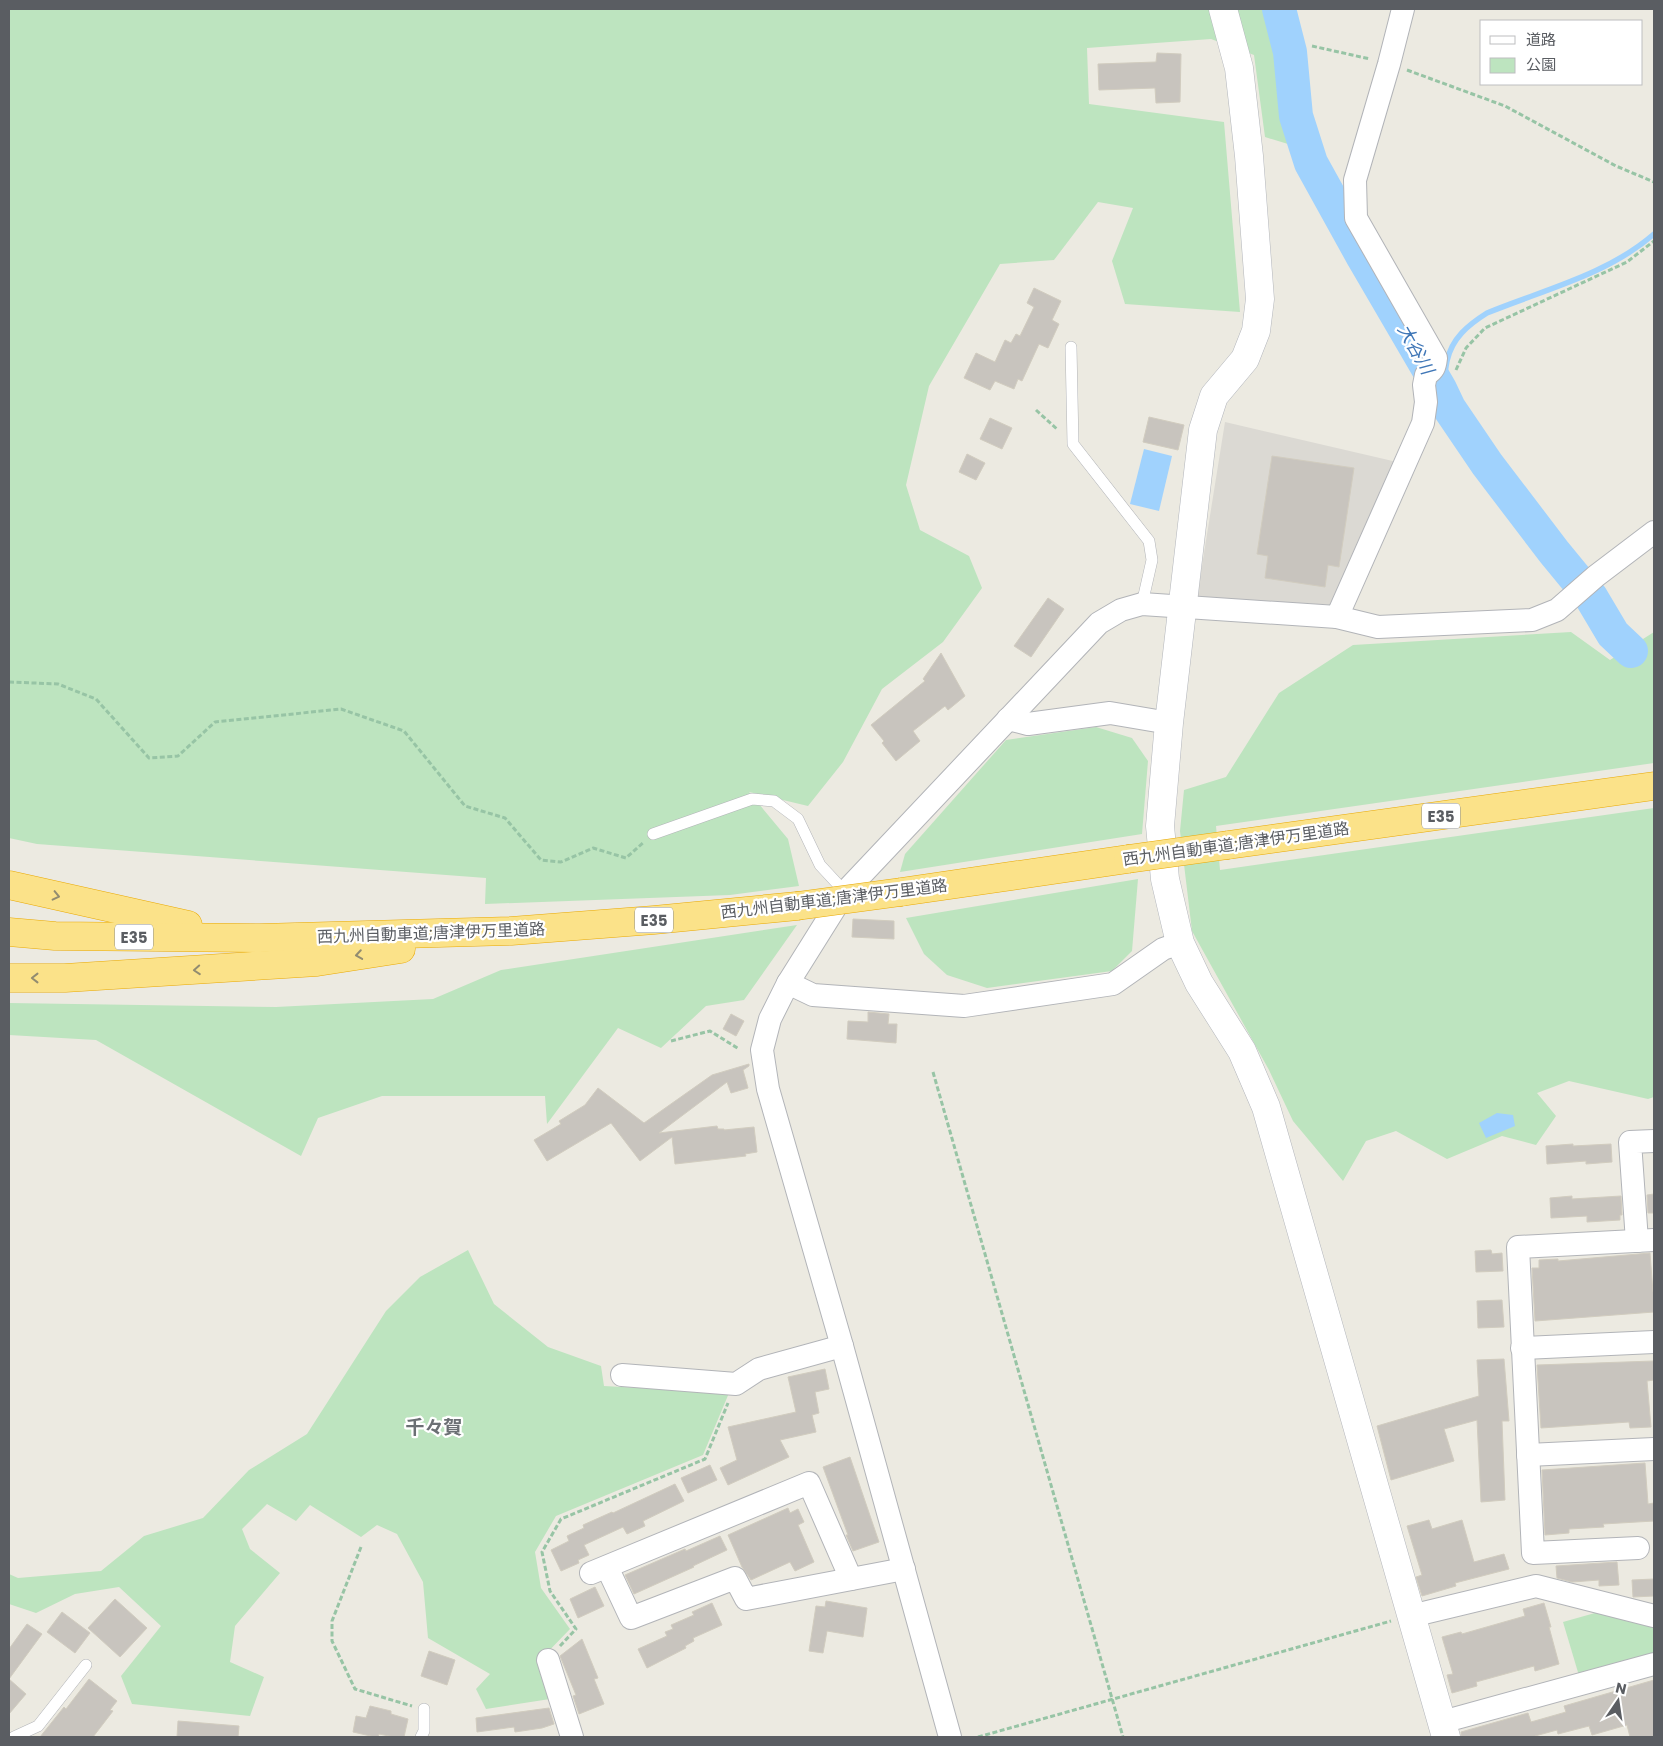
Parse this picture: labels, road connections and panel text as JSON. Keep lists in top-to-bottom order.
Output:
{
  "streets": {
    "highway": ["E35", "西九州自動車道;唐津伊万里道路"]
  },
  "districts": ["千々賀"],
  "water": ["大谷川"],
  "legend": ["道路", "公園"],
  "north": "top"
}
